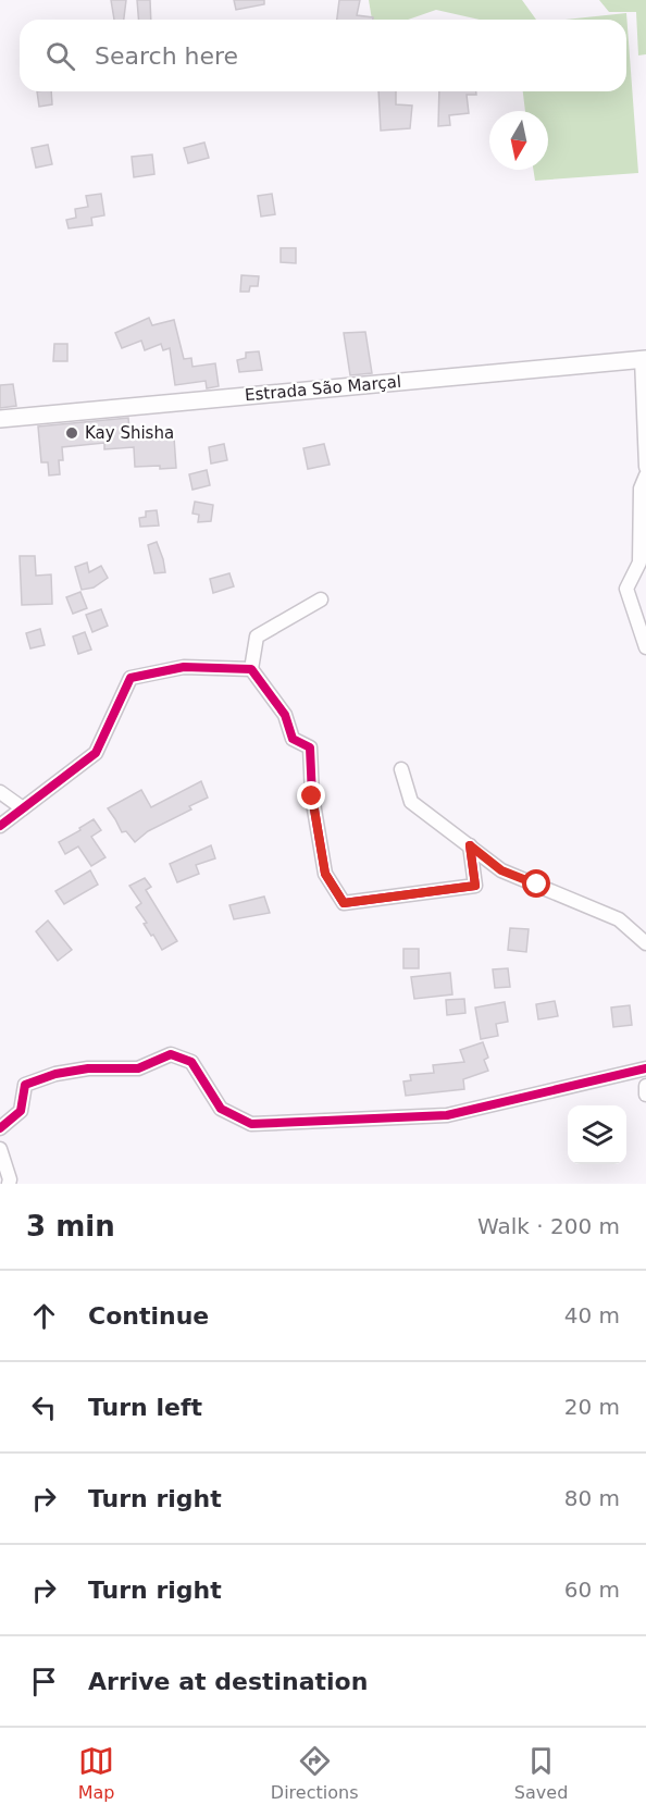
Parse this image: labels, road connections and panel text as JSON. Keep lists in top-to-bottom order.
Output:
{
  "streets": {
    "street": ["Estrada São Marçal"]
  },
  "places": ["Kay Shisha"],
  "north": "bottom",
  "page": {
    "search": "Search here",
    "heading": ["3 min", "Walk · 200 m"],
    "list": [
      ["Continue", "40 m"],
      ["Turn left", "20 m"],
      ["Turn right", "80 m"],
      ["Turn right", "60 m"],
      "Arrive at destination"
    ],
    "nav": ["Map", "Directions", "Saved"]
  }
}
